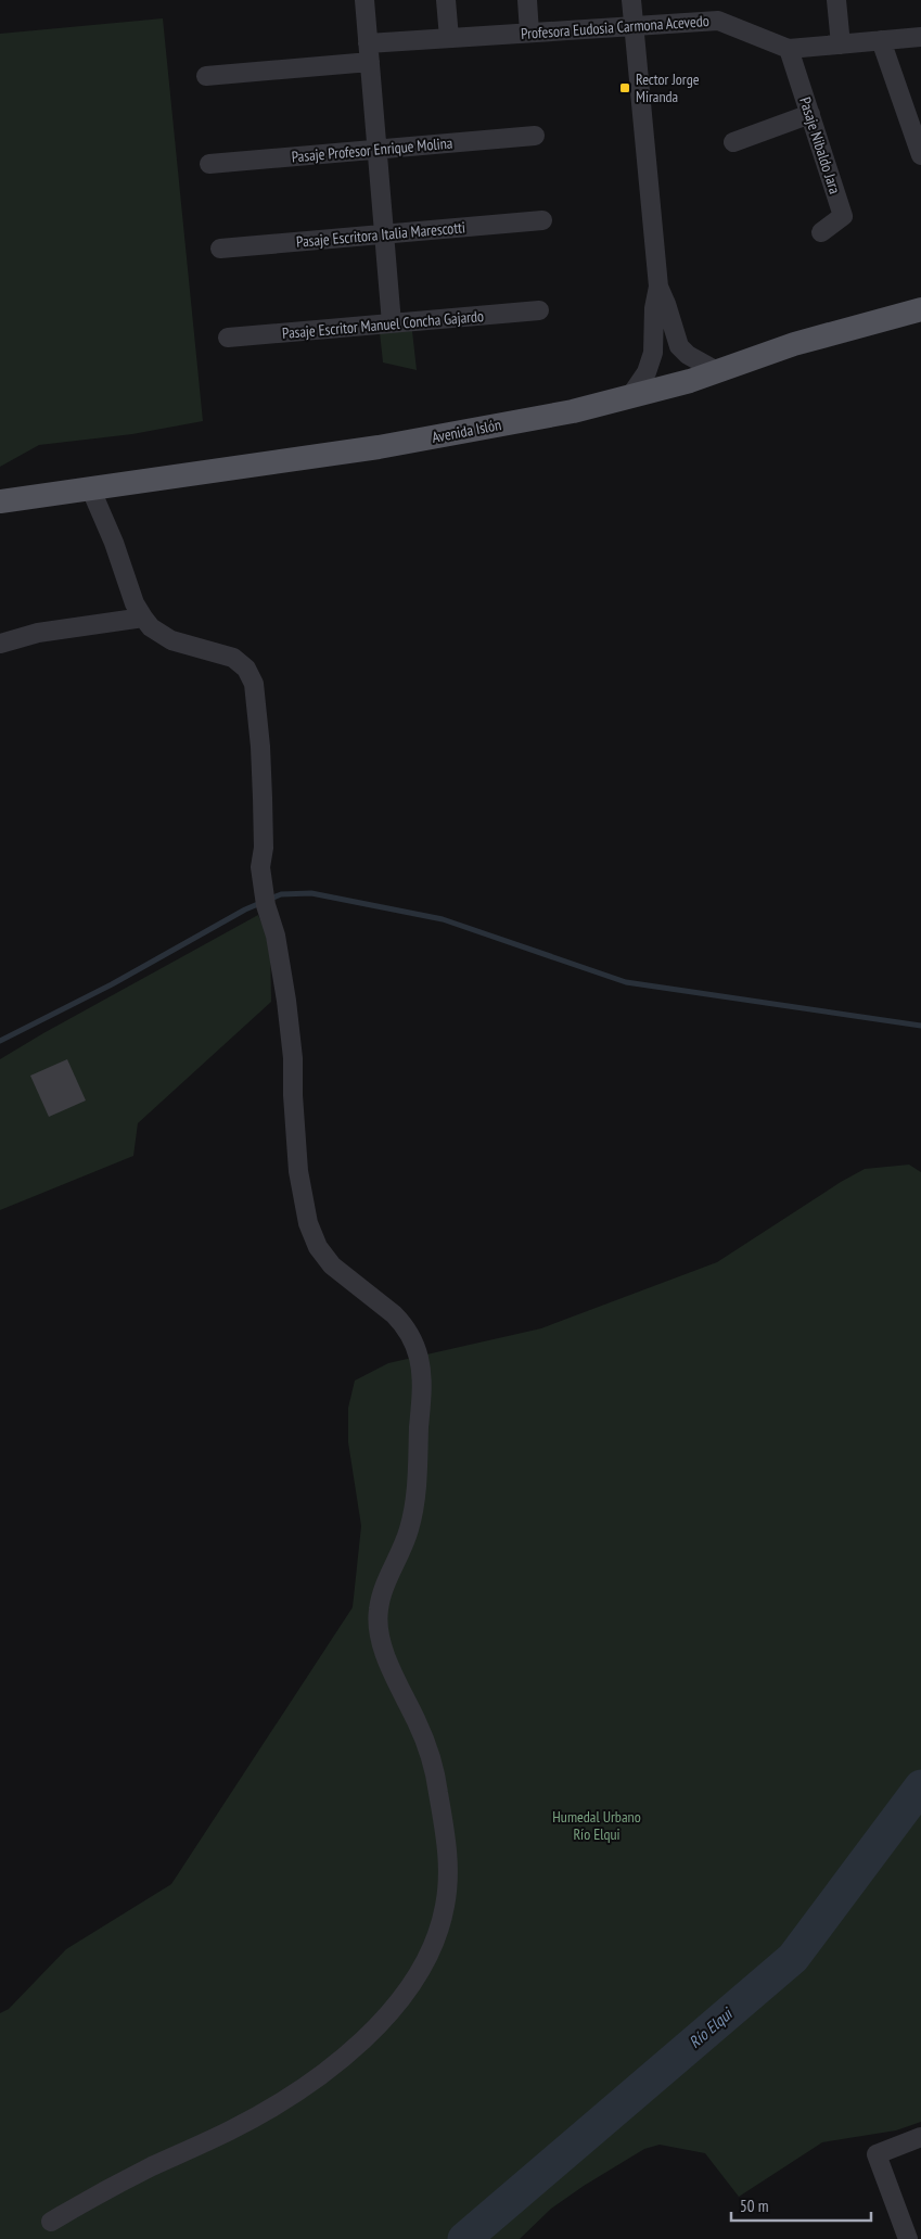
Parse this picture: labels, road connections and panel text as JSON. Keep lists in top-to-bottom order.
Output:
{
  "streets": {
    "main road": ["Avenida Islón"],
    "street": [
      "Profesora Eudosia Carmona Acevedo",
      "Pasaje Nibaldo Jara",
      "Pasaje Profesor Enrique Molina",
      "Pasaje Escritora Italia Marescotti",
      "Pasaje Escritor Manuel Concha Gajardo"
    ]
  },
  "crossings": [
    ["Profesora Eudosia Carmona Acevedo", "Pasaje Nibaldo Jara"]
  ],
  "water": ["Río Elqui"],
  "parks": ["Humedal Urbano Río Elqui"],
  "places": {
    "transit": ["Rector Jorge Miranda"]
  },
  "scale_bar": "50 m"
}
